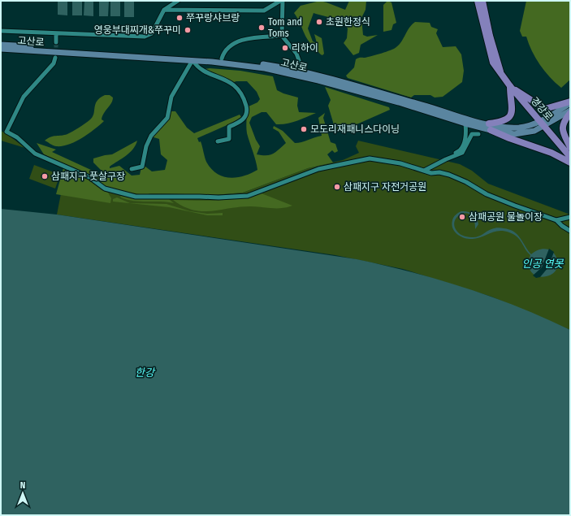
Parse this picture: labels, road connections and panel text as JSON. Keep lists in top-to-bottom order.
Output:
{
  "streets": {
    "main road": ["경강로"],
    "street": ["고산로"]
  },
  "crossings": [
    ["고산로", "경강로"]
  ],
  "water": ["인공 연못", "한강"],
  "places": [
    "쭈꾸랑샤브랑",
    "초원한정식",
    "Tom and Toms",
    "영웅부대찌개&쭈꾸미",
    "리하이",
    "모도리재패니스다이닝",
    "삼패지구 풋살구장",
    "삼패지구 자전거공원",
    "삼패공원 물놀이장"
  ],
  "north": "top"
}
